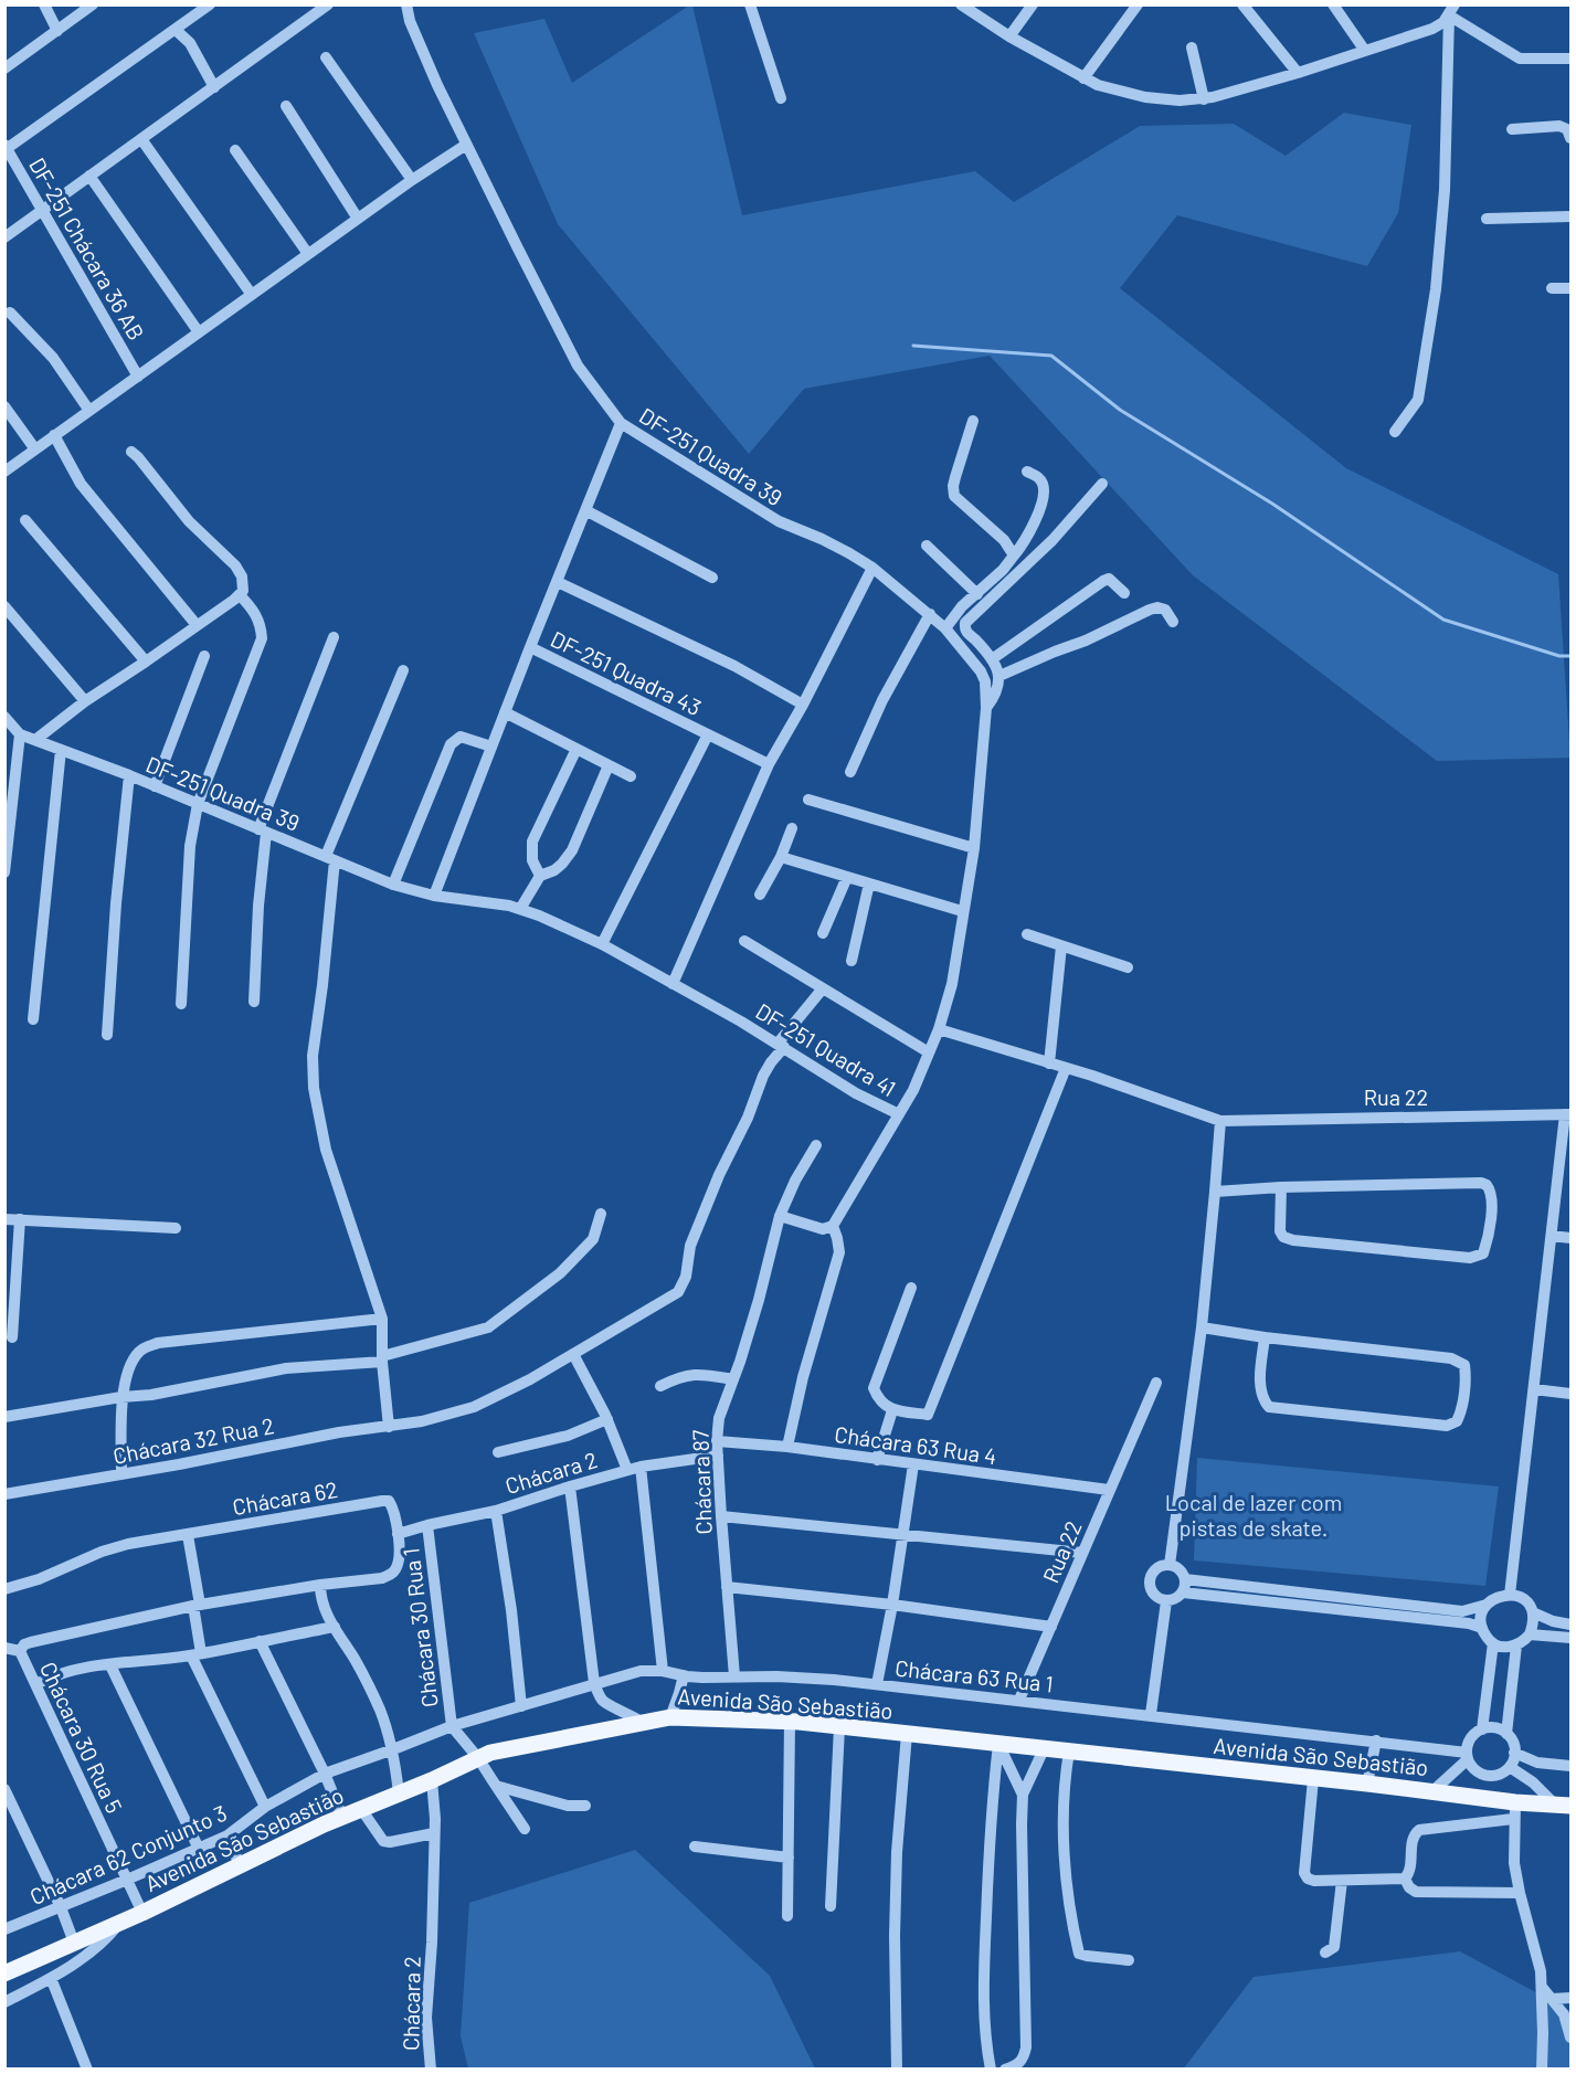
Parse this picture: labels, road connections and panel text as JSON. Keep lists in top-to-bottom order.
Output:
{
  "streets": {
    "main road": ["Avenida São Sebastião"],
    "street": [
      "DF-251 Chácara 36 AB",
      "DF-251 Quadra 39",
      "DF-251 Quadra 43",
      "DF-251 Quadra 41",
      "Rua 22",
      "Chácara 32 Rua 2",
      "Chácara 63 Rua 4",
      "Chácara 2",
      "Chácara 87",
      "Chácara 62",
      "Chácara 30 Rua 1",
      "Chácara 63 Rua 1",
      "Chácara 30 Rua 5",
      "Chácara 62 Conjunto 3"
    ]
  },
  "crossings": [
    ["DF-251 Quadra 39", "DF-251 Quadra 43"],
    ["DF-251 Quadra 39", "DF-251 Quadra 41"],
    ["DF-251 Quadra 41", "Chácara 32 Rua 2"],
    ["Rua 22", "Chácara 63 Rua 4"],
    ["Rua 22", "Chácara 63 Rua 1"],
    ["Chácara 63 Rua 4", "Chácara 87"],
    ["Chácara 63 Rua 4", "Chácara 63 Rua 1"],
    ["Chácara 2", "Chácara 87"],
    ["Chácara 2", "Chácara 62"],
    ["Chácara 2", "Chácara 30 Rua 1"],
    ["Chácara 2", "Avenida São Sebastião"],
    ["Chácara 87", "Chácara 62 Conjunto 3"],
    ["Chácara 30 Rua 1", "Chácara 62 Conjunto 3"],
    ["Chácara 63 Rua 1", "Chácara 62 Conjunto 3"],
    ["Avenida São Sebastião", "Chácara 30 Rua 5"],
    ["Chácara 30 Rua 5", "Chácara 62 Conjunto 3"]
  ],
  "parks": ["Local de lazer com pistas de skate."]
}
